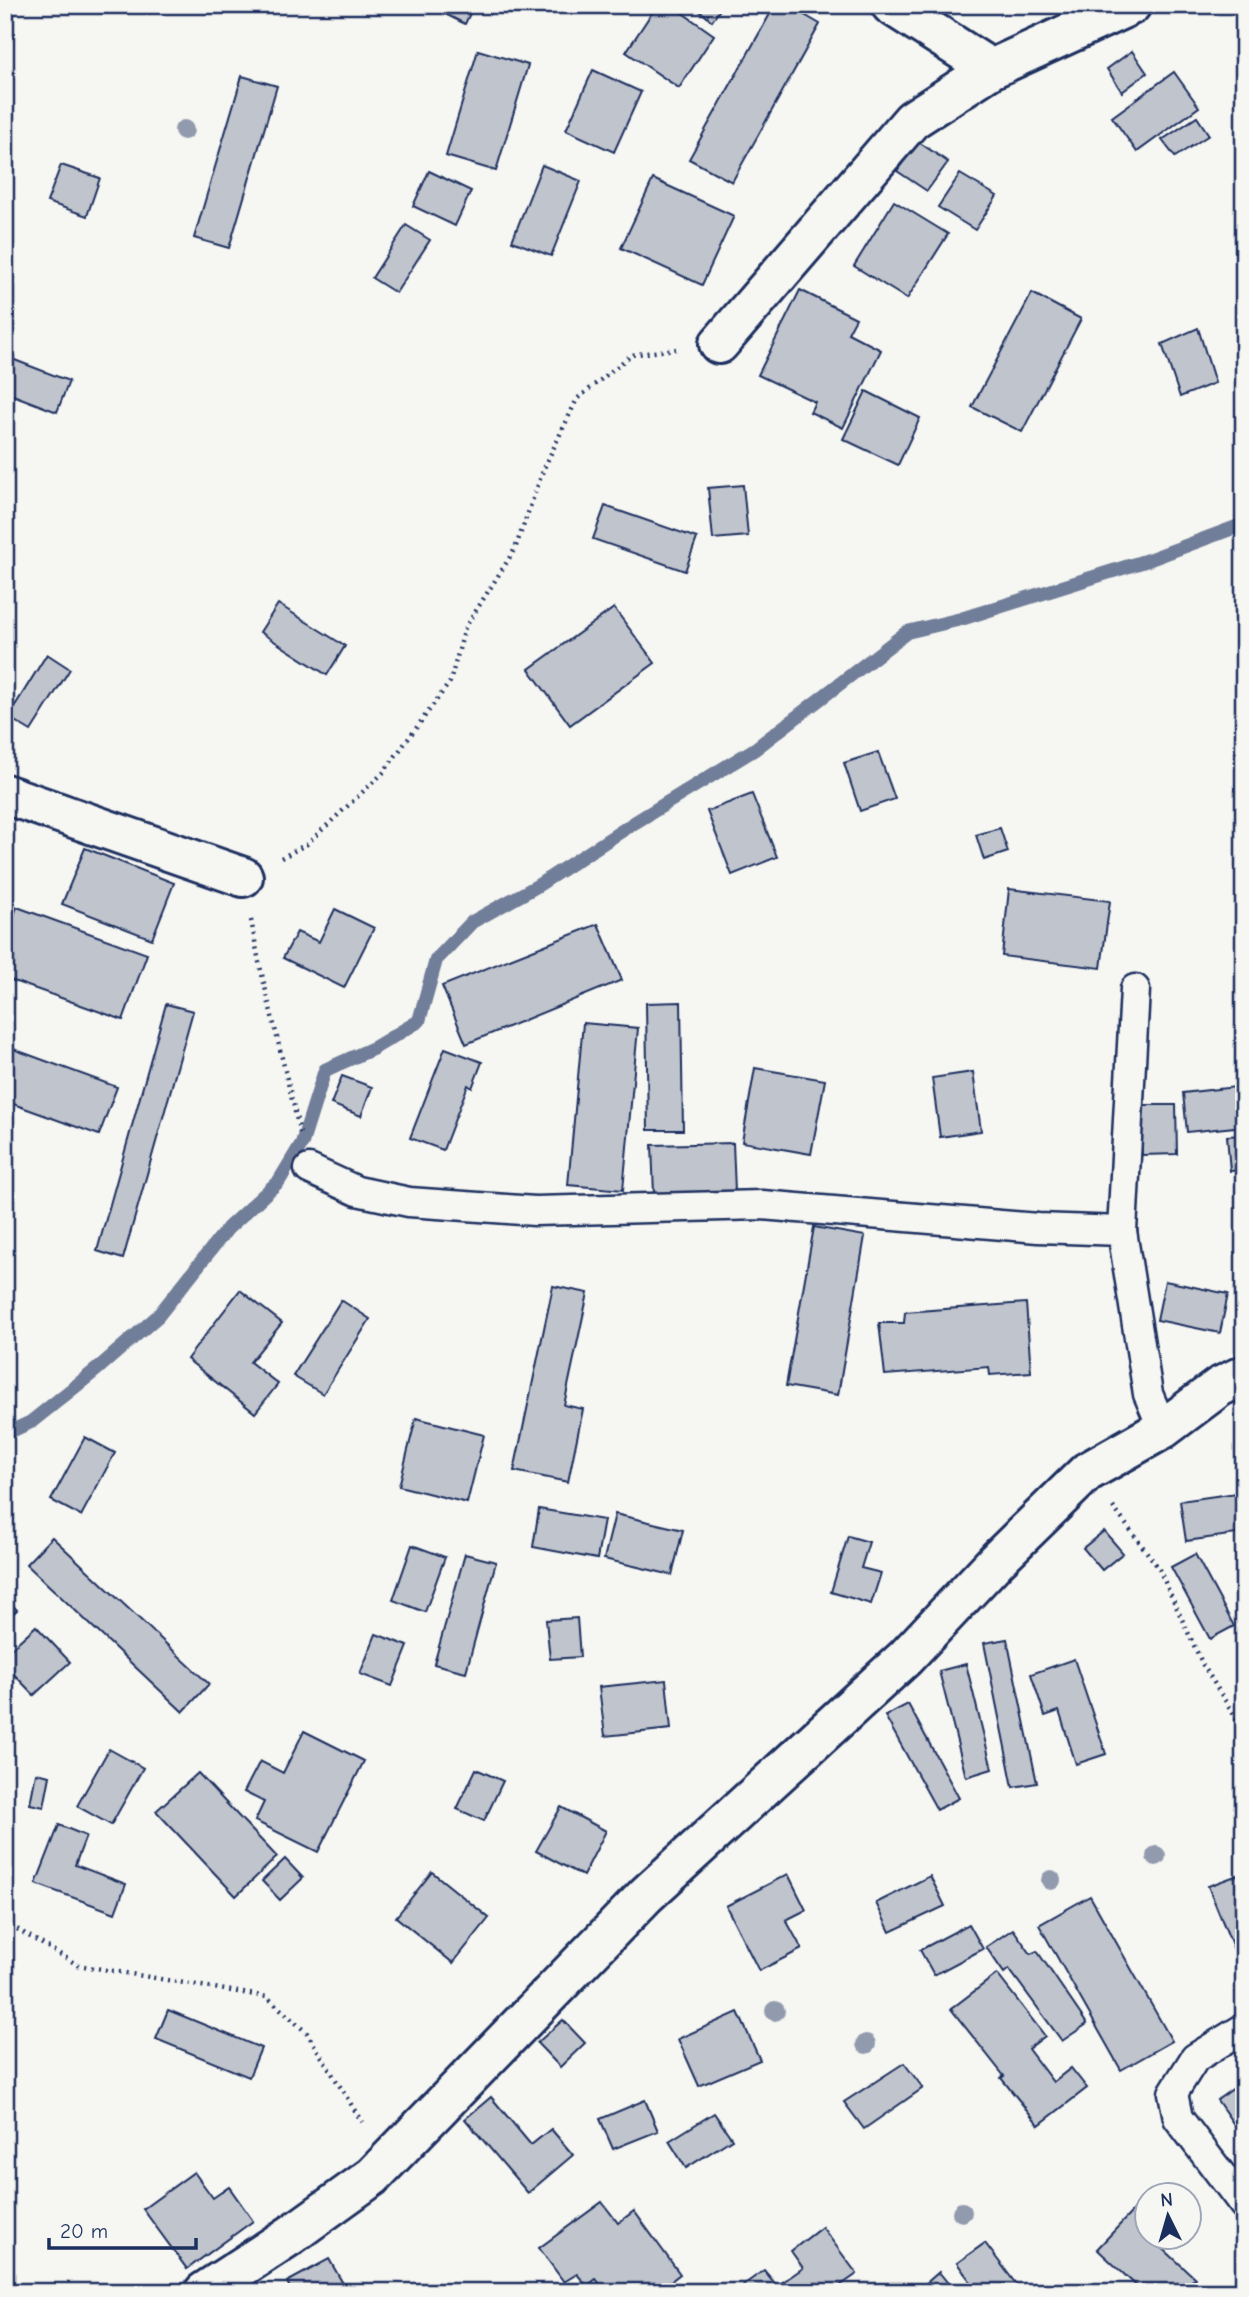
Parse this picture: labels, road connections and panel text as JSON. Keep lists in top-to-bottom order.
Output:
{
  "scale_bar": "20 m",
  "north": "top"
}
